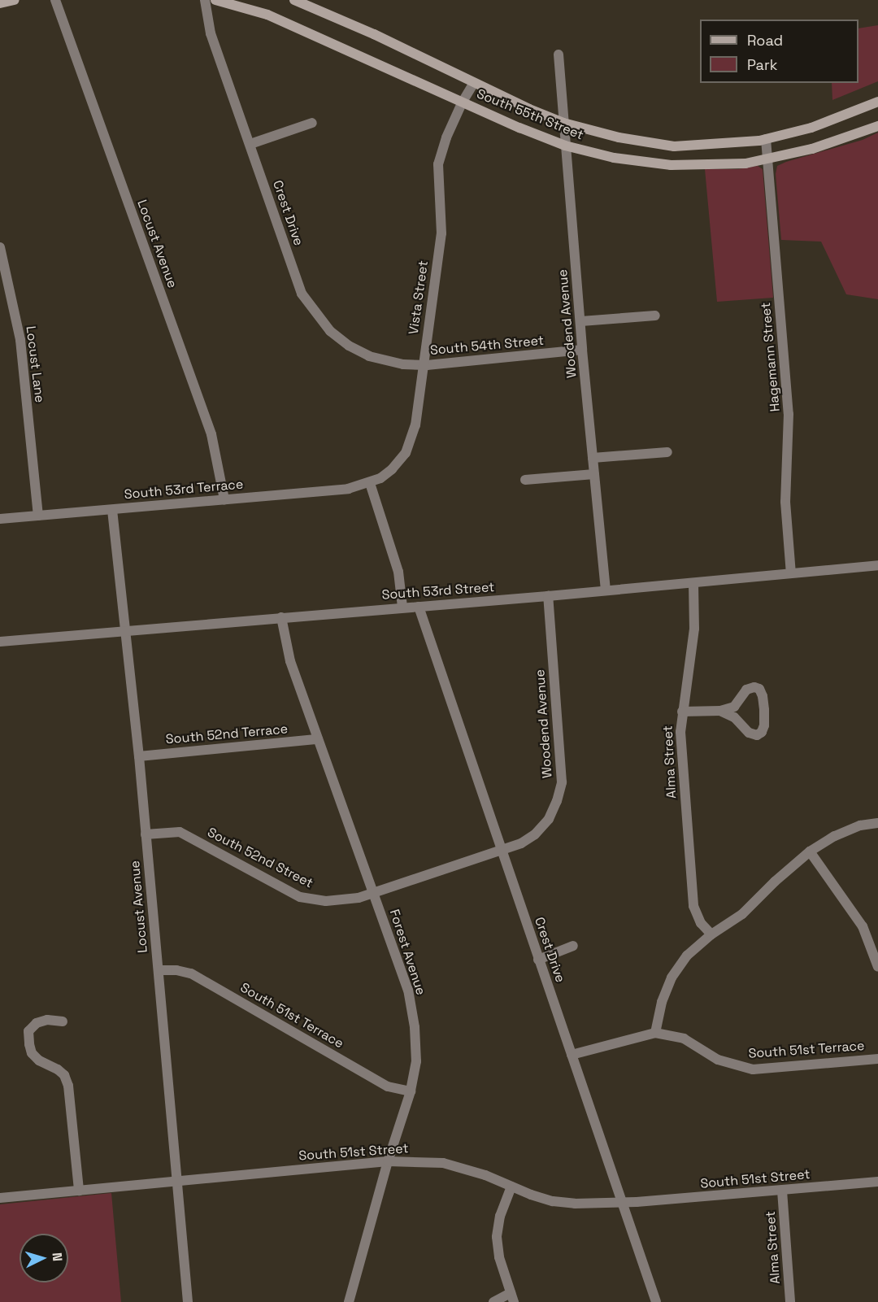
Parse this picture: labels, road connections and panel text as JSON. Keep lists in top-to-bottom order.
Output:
{
  "streets": {
    "street": [
      "South 55th Street",
      "Crest Drive",
      "Locust Avenue",
      "Vista Street",
      "Woodend Avenue",
      "South 54th Street",
      "Hagemann Street",
      "Locust Lane",
      "South 53rd Terrace",
      "South 53rd Street",
      "South 52nd Terrace",
      "Alma Street",
      "South 52nd Street",
      "Forest Avenue",
      "South 51st Terrace",
      "South 51st Street"
    ]
  },
  "crossings": [
    ["South 55th Street", "Vista Street"],
    ["South 55th Street", "Woodend Avenue"],
    ["South 55th Street", "Hagemann Street"],
    ["Crest Drive", "Vista Street"],
    ["Crest Drive", "Woodend Avenue"],
    ["Crest Drive", "South 54th Street"],
    ["Crest Drive", "South 53rd Street"],
    ["Crest Drive", "South 52nd Street"],
    ["Crest Drive", "South 51st Terrace"],
    ["Crest Drive", "South 51st Street"],
    ["Locust Avenue", "South 53rd Terrace"],
    ["Locust Avenue", "South 53rd Street"],
    ["Locust Avenue", "South 52nd Terrace"],
    ["Locust Avenue", "South 52nd Street"],
    ["Locust Avenue", "South 51st Terrace"],
    ["Locust Avenue", "South 51st Street"],
    ["Vista Street", "South 54th Street"],
    ["Vista Street", "South 53rd Terrace"],
    ["Woodend Avenue", "South 54th Street"],
    ["Woodend Avenue", "South 53rd Street"],
    ["Woodend Avenue", "South 52nd Street"],
    ["Hagemann Street", "South 53rd Street"],
    ["Locust Lane", "South 53rd Terrace"],
    ["South 53rd Street", "Alma Street"],
    ["South 53rd Street", "Forest Avenue"],
    ["South 52nd Terrace", "Forest Avenue"],
    ["Alma Street", "South 51st Street"],
    ["South 52nd Street", "Forest Avenue"],
    ["Forest Avenue", "South 51st Terrace"],
    ["Forest Avenue", "South 51st Street"]
  ],
  "legend": ["Road", "Park"],
  "north": "right"
}
